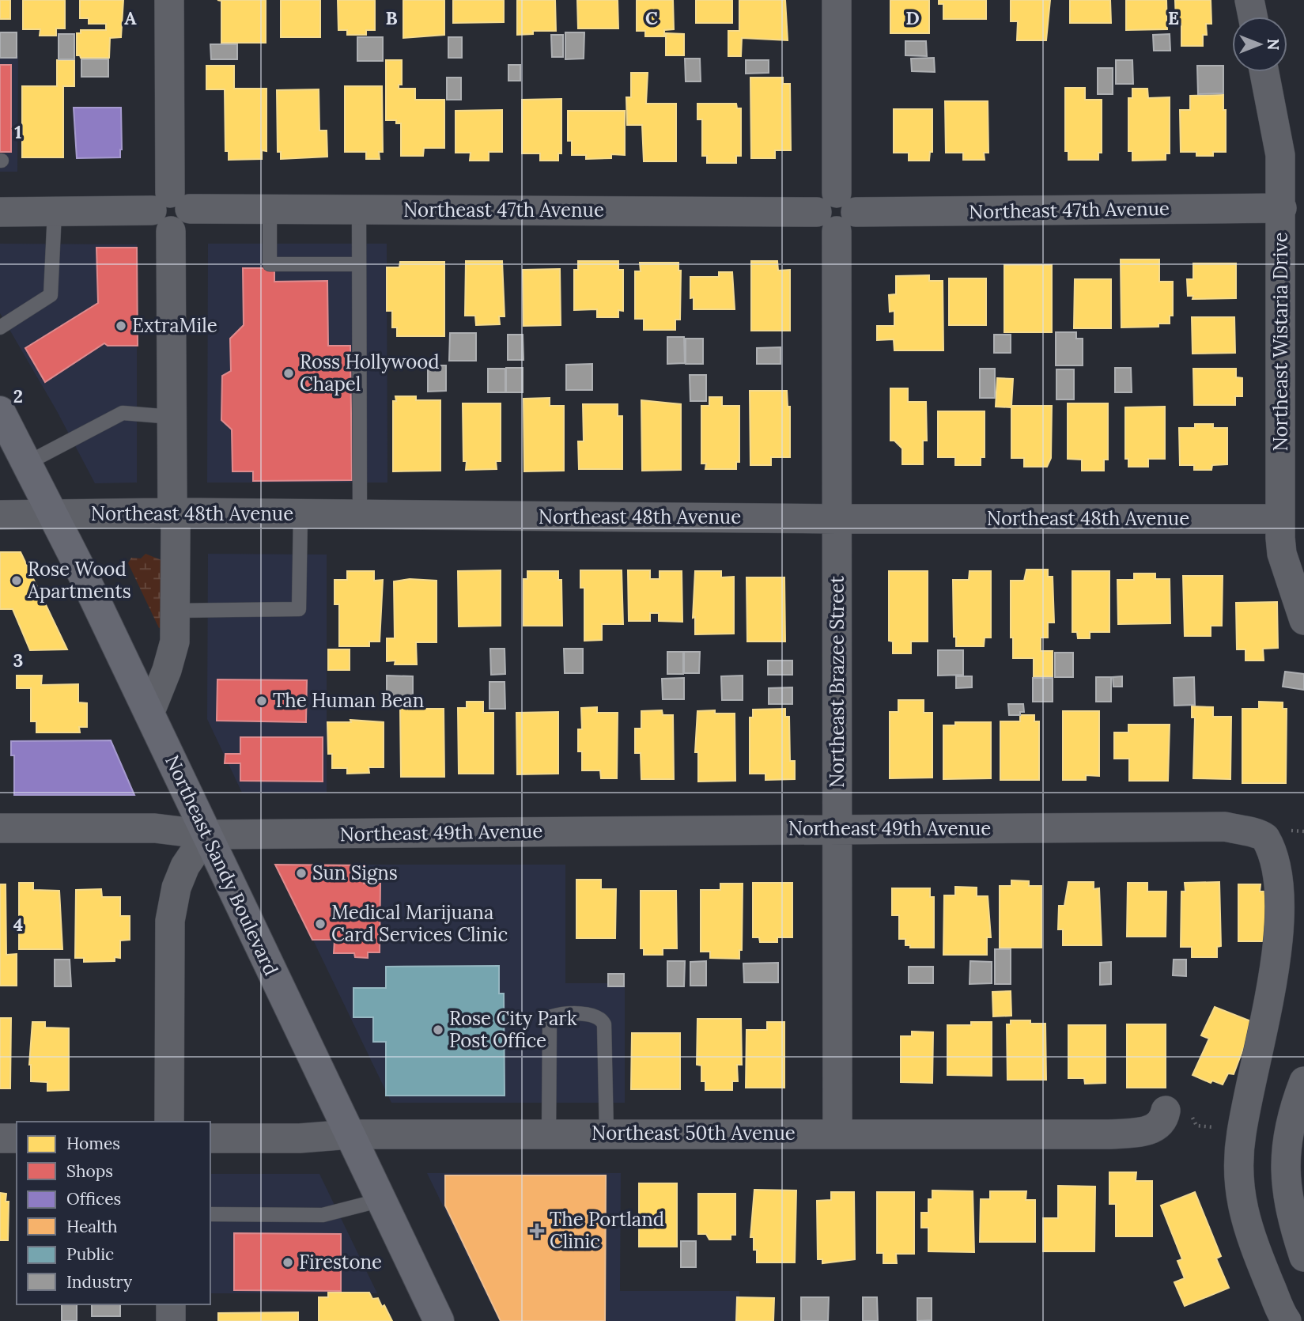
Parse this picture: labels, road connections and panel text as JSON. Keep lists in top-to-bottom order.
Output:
{
  "streets": {
    "main road": ["Northeast Sandy Boulevard"],
    "street": [
      "Northeast 47th Avenue",
      "Northeast Wistaria Drive",
      "Northeast 48th Avenue",
      "Northeast Brazee Street",
      "Northeast 49th Avenue",
      "Northeast 50th Avenue"
    ]
  },
  "crossings": [
    ["Northeast 47th Avenue", "Northeast Wistaria Drive"],
    ["Northeast 47th Avenue", "Northeast Brazee Street"],
    ["Northeast Wistaria Drive", "Northeast 48th Avenue"],
    ["Northeast 48th Avenue", "Northeast Brazee Street"],
    ["Northeast 48th Avenue", "Northeast Sandy Boulevard"],
    ["Northeast Brazee Street", "Northeast 49th Avenue"],
    ["Northeast Brazee Street", "Northeast 50th Avenue"],
    ["Northeast 49th Avenue", "Northeast Sandy Boulevard"],
    ["Northeast Sandy Boulevard", "Northeast 50th Avenue"]
  ],
  "places": {
    "other": [
      "ExtraMile",
      "Ross Hollywood Chapel",
      "Rose Wood Apartments",
      "The Human Bean",
      "Sun Signs",
      "Medical Marijuana Card Services Clinic",
      "Rose City Park Post Office",
      "Firestone"
    ],
    "health": ["The Portland Clinic"]
  },
  "legend": [
    "Homes",
    "Shops",
    "Offices",
    "Health",
    "Public",
    "Industry"
  ],
  "north": "right",
  "grid": {
    "columns": [
      "A",
      "B",
      "C",
      "D",
      "E"
    ],
    "rows": [
      "1",
      "2",
      "3",
      "4"
    ]
  }
}
